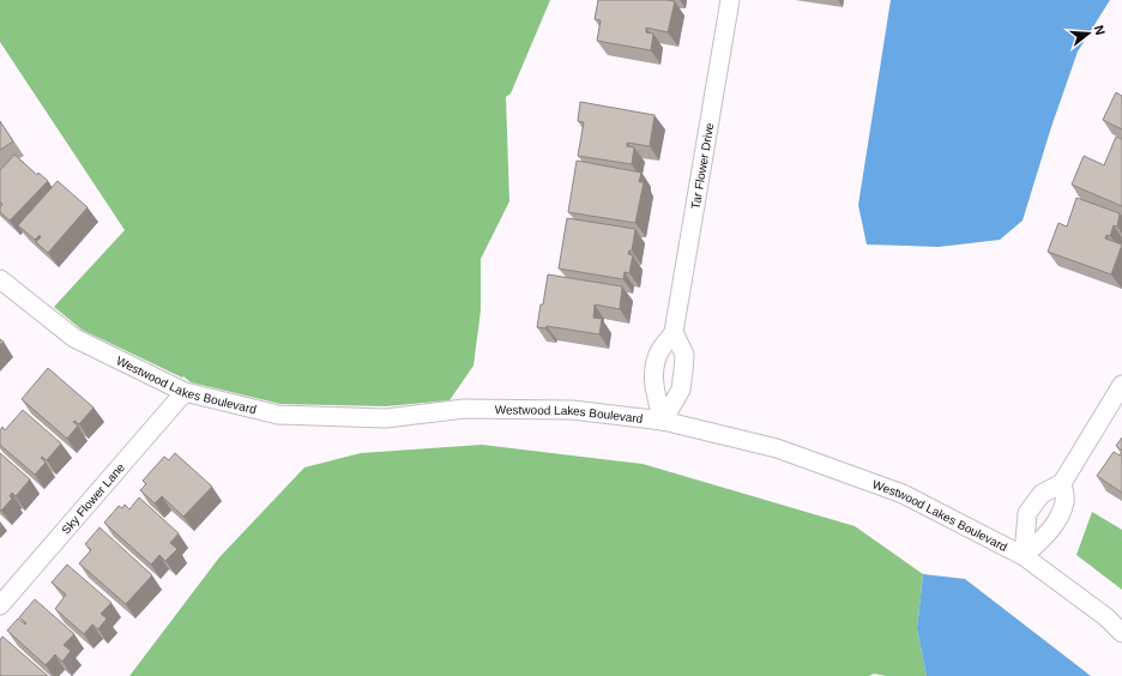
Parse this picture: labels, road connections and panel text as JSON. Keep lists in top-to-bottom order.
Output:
{
  "streets": {
    "street": ["Tar Flower Drive", "Westwood Lakes Boulevard", "Sky Flower Lane"]
  },
  "crossings": [
    ["Tar Flower Drive", "Westwood Lakes Boulevard"],
    ["Westwood Lakes Boulevard", "Sky Flower Lane"]
  ],
  "north": "right"
}
